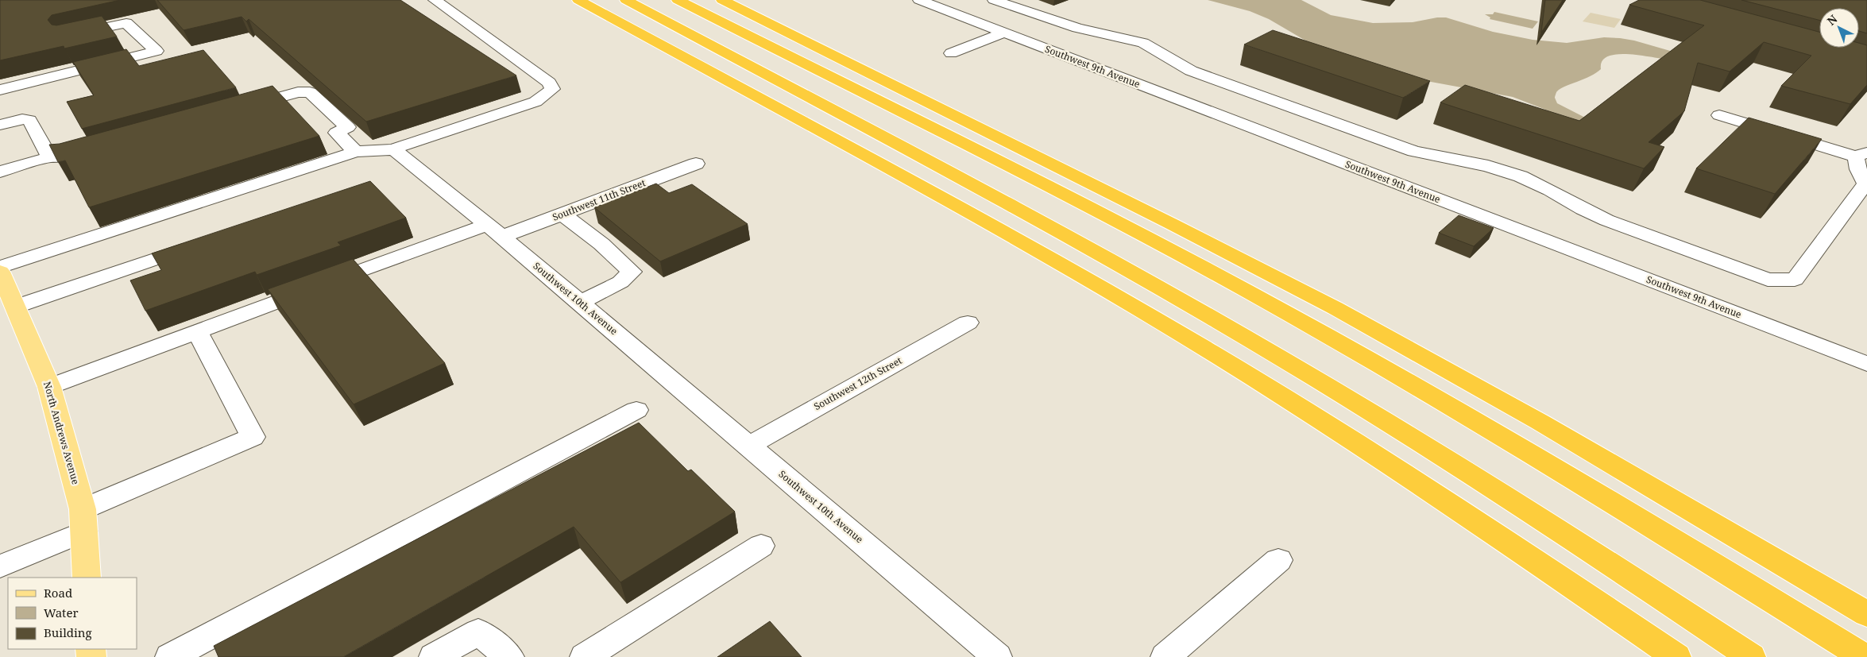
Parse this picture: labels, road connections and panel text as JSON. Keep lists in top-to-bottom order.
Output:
{
  "streets": {
    "main road": ["North Andrews Avenue"],
    "street": [
      "Southwest 9th Avenue",
      "Southwest 11th Street",
      "Southwest 10th Avenue",
      "Southwest 12th Street"
    ]
  },
  "crossings": [
    ["Southwest 11th Street", "Southwest 10th Avenue"],
    ["Southwest 11th Street", "North Andrews Avenue"],
    ["Southwest 10th Avenue", "Southwest 12th Street"]
  ],
  "legend": ["Road", "Water", "Building"],
  "north": "top left"
}
